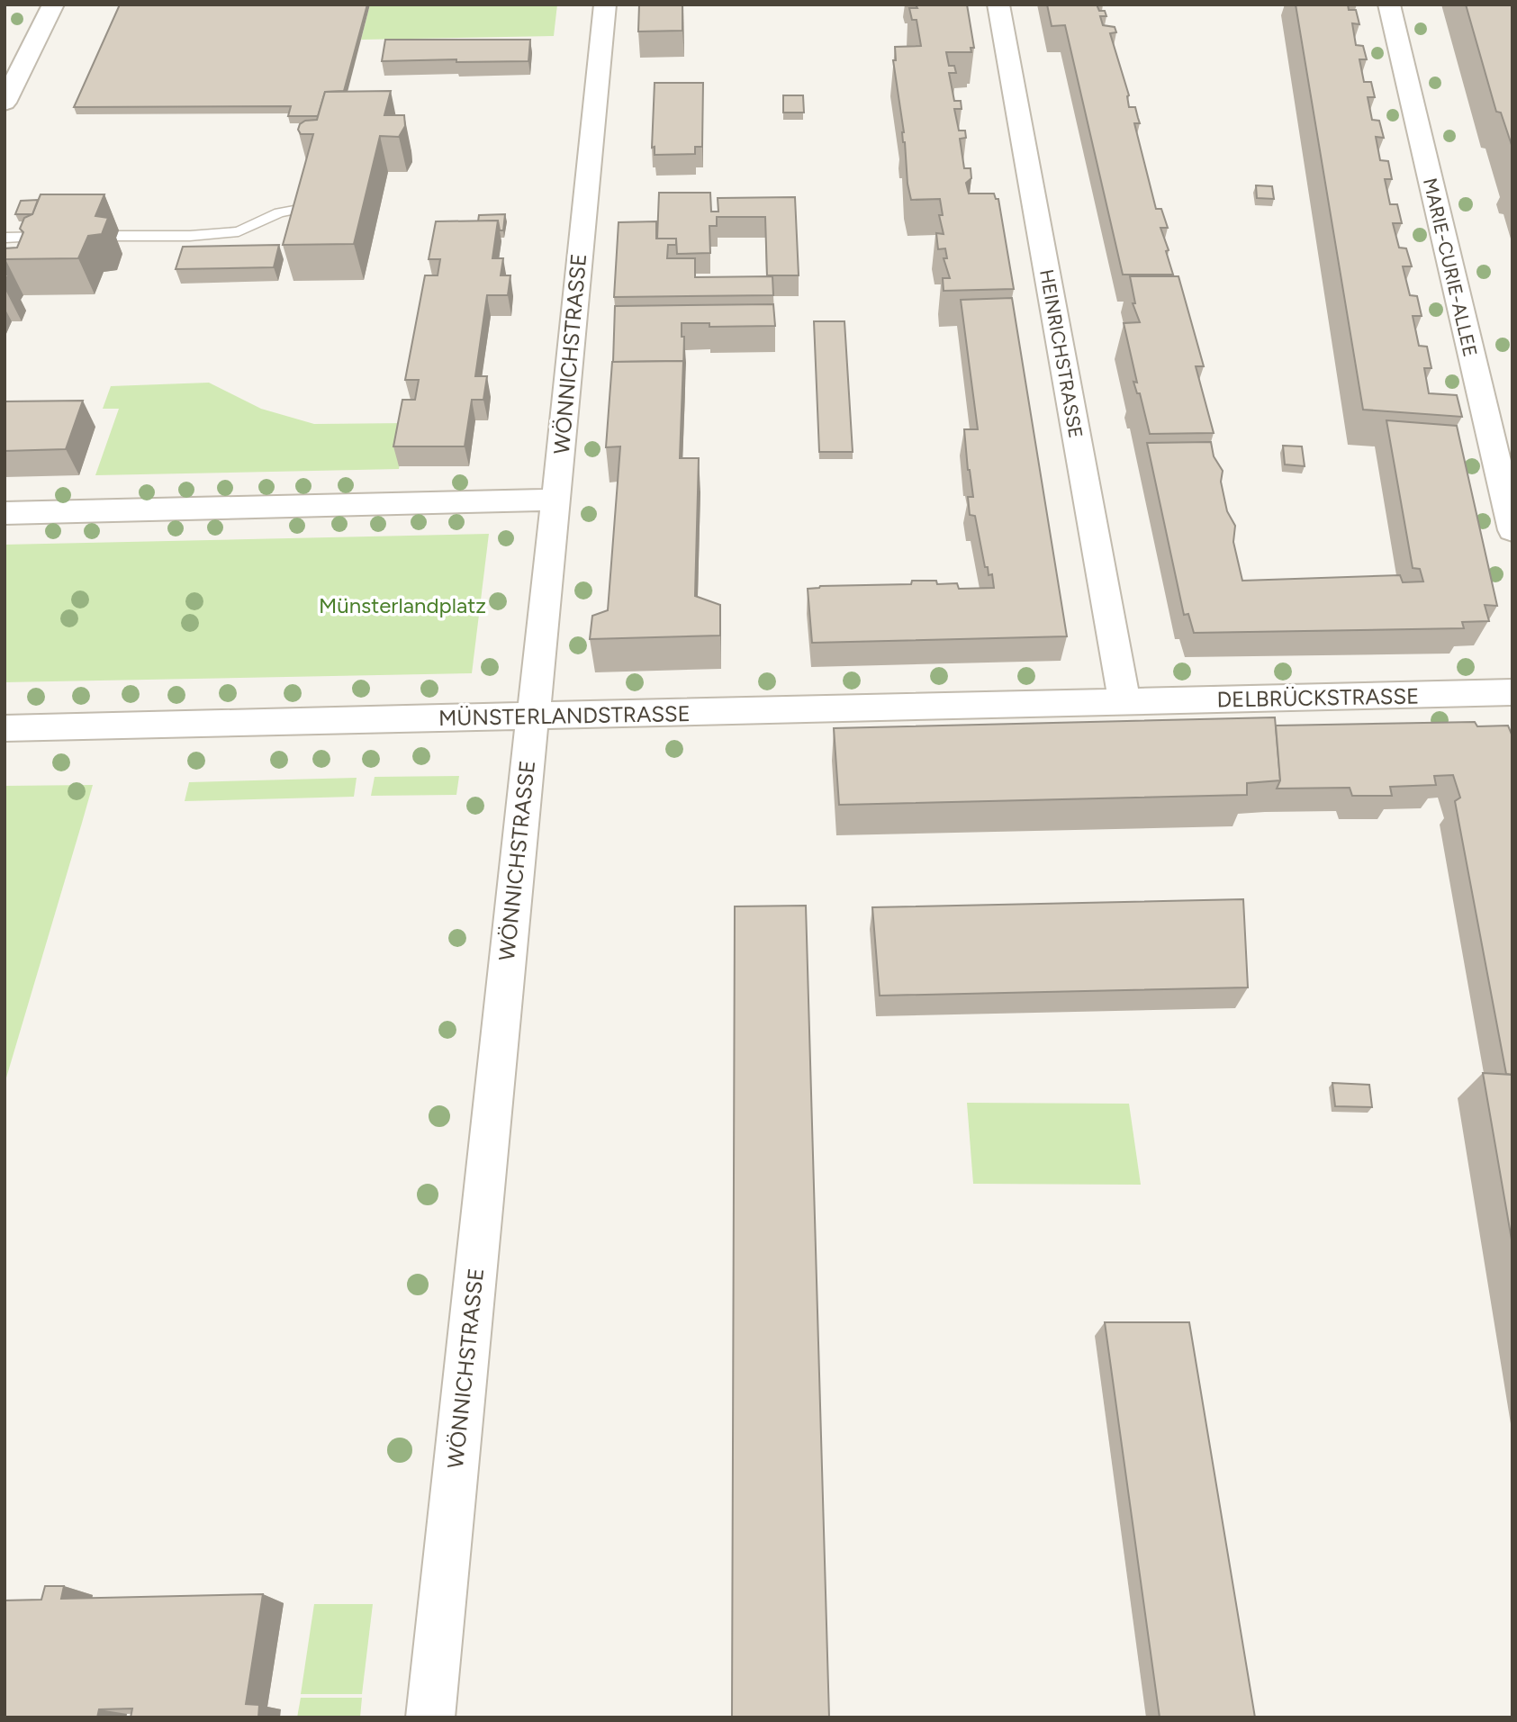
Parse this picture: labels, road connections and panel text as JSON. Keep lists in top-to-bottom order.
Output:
{
  "streets": {
    "street": [
      "MARIE-CURIE-ALLEE",
      "WÖNNICHSTRASSE",
      "HEINRICHSTRASSE",
      "DELBRÜCKSTRASSE",
      "MÜNSTERLANDSTRASSE"
    ]
  },
  "crossings": [
    ["WÖNNICHSTRASSE", "MÜNSTERLANDSTRASSE"],
    ["HEINRICHSTRASSE", "DELBRÜCKSTRASSE"],
    ["HEINRICHSTRASSE", "MÜNSTERLANDSTRASSE"],
    ["DELBRÜCKSTRASSE", "MÜNSTERLANDSTRASSE"]
  ],
  "parks": ["Münsterlandplatz"]
}
